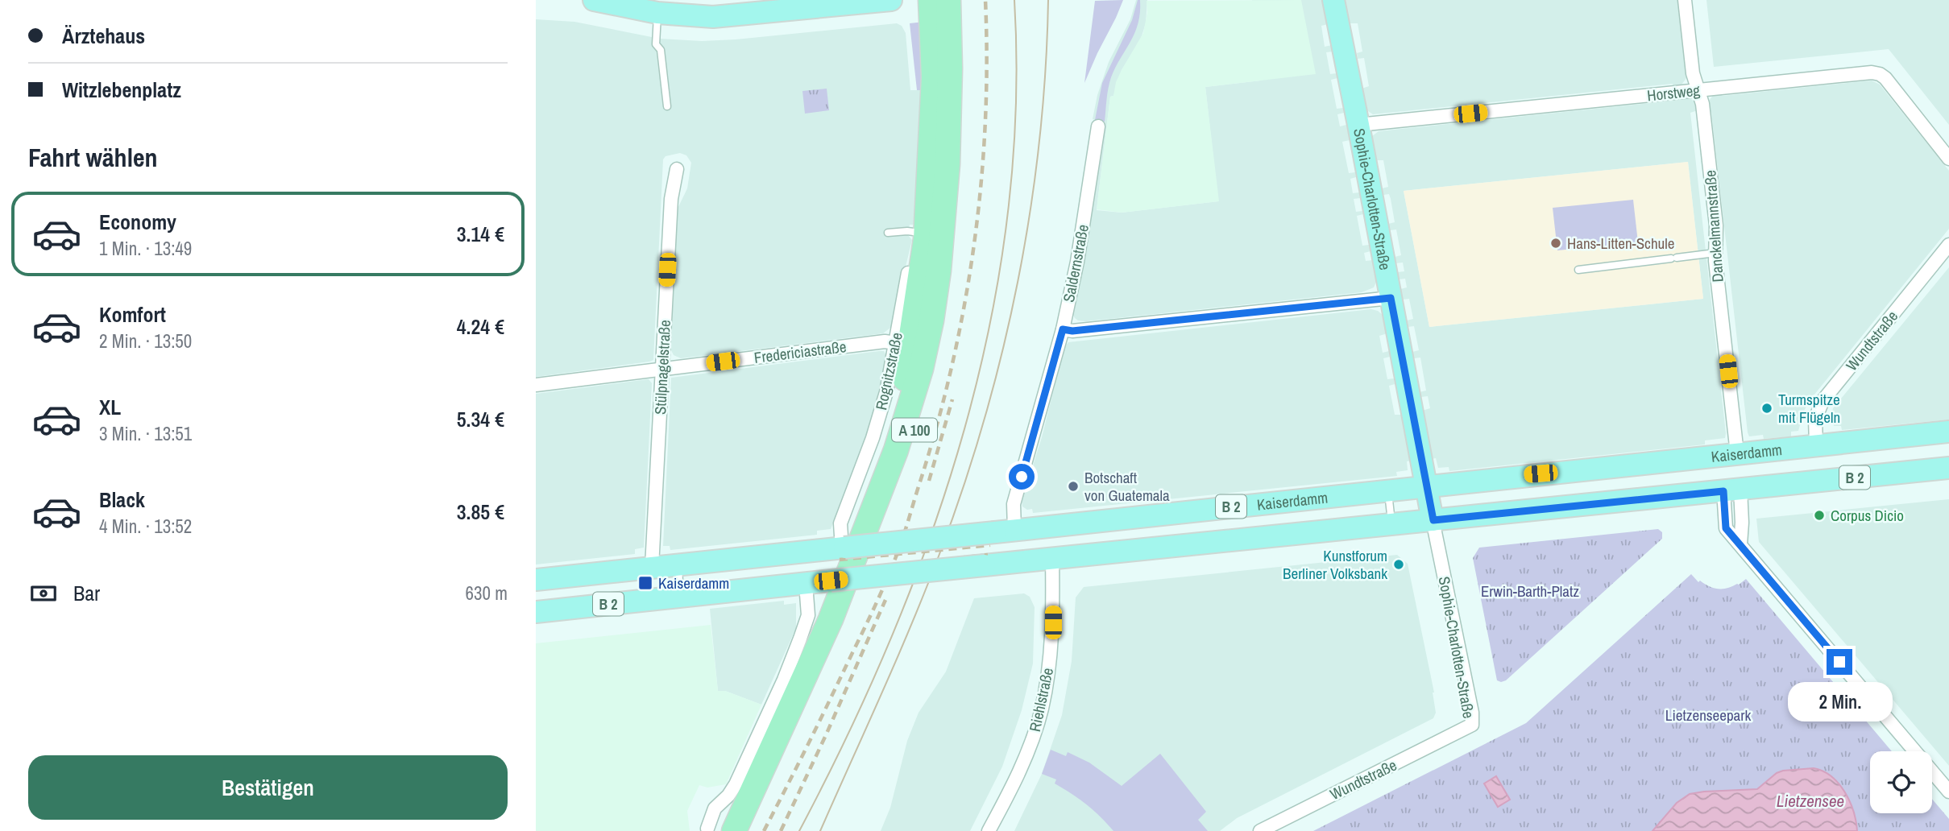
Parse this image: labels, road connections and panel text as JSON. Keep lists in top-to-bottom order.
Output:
{
  "streets": {
    "highway": ["A 100"],
    "main road": ["Sophie-Charlotten-Straße", "Kaiserdamm", "B 2"],
    "street": [
      "Horstweg",
      "Danckelmannstraße",
      "Saldernstraße",
      "Wundtstraße",
      "Fredericiastraße",
      "Stülpnagelstraße",
      "Rognitzstraße",
      "Riehlstraße"
    ]
  },
  "crossings": [
    ["Horstweg", "Sophie-Charlotten-Straße"],
    ["Horstweg", "Danckelmannstraße"],
    ["Sophie-Charlotten-Straße", "Wundtstraße"],
    ["Sophie-Charlotten-Straße", "Kaiserdamm"],
    ["Sophie-Charlotten-Straße", "B 2"],
    ["Danckelmannstraße", "Kaiserdamm"],
    ["Saldernstraße", "Kaiserdamm"],
    ["Wundtstraße", "Kaiserdamm"],
    ["Fredericiastraße", "Stülpnagelstraße"],
    ["Fredericiastraße", "Rognitzstraße"],
    ["Stülpnagelstraße", "Kaiserdamm"],
    ["Rognitzstraße", "Kaiserdamm"],
    ["B 2", "Riehlstraße"]
  ],
  "water": ["Lietzensee"],
  "parks": ["Erwin-Barth-Platz", "Lietzenseepark"],
  "places": {
    "other": [
      "Hans-Litten-Schule",
      "Turmspitze mit Flügeln",
      "Botschaft von Guatemala",
      "Corpus Dicio",
      "Kunstforum Berliner Volksbank"
    ],
    "transit": ["Kaiserdamm"]
  },
  "page": {
    "banner": ["Ärztehaus", "Witzlebenplatz"],
    "heading": "Fahrt wählen",
    "list": [
      {
        "name": "Economy",
        "note": "1 Min. · 13:49",
        "value": "3.14 €"
      },
      {
        "name": "Komfort",
        "note": "2 Min. · 13:50",
        "value": "4.24 €"
      },
      {
        "name": "XL",
        "note": "3 Min. · 13:51",
        "value": "5.34 €"
      },
      {
        "name": "Black",
        "note": "4 Min. · 13:52",
        "value": "3.85 €"
      }
    ],
    "pay": ["Bar", "630 m"],
    "bubble": "2 Min.",
    "buttons": "Bestätigen"
  }
}
